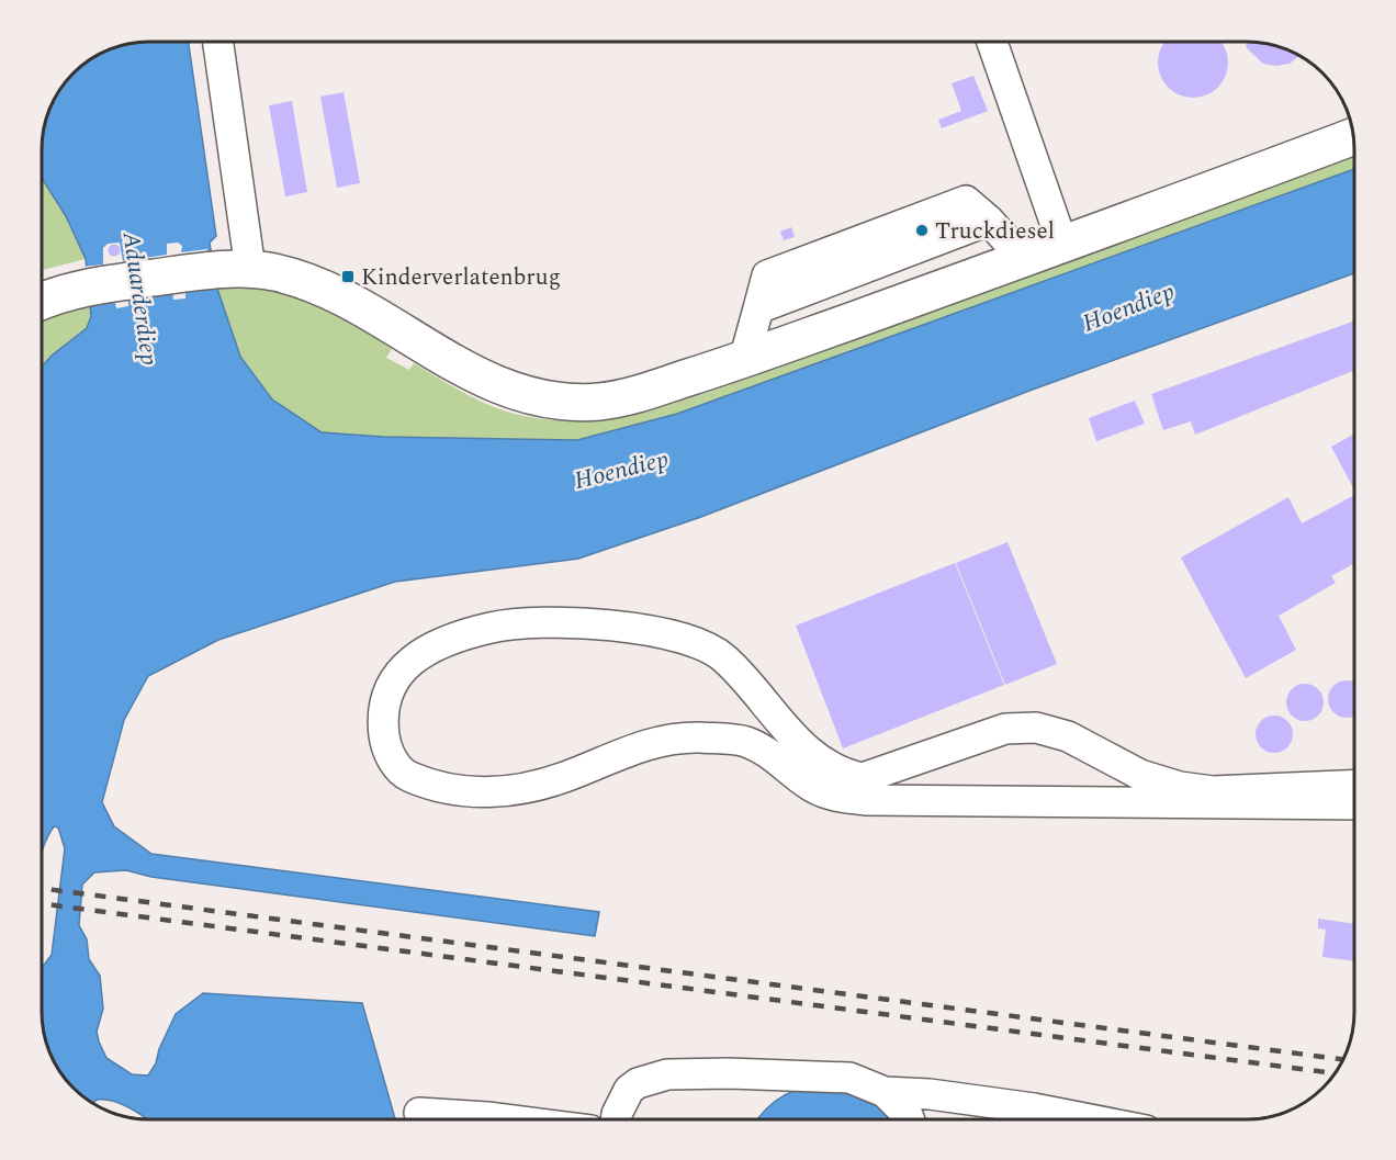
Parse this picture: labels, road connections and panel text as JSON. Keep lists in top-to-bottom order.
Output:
{
  "water": ["Aduarderdiep", "Hoendiep"],
  "places": {
    "other": ["Truckdiesel"],
    "transit": ["Kinderverlatenbrug"]
  }
}
